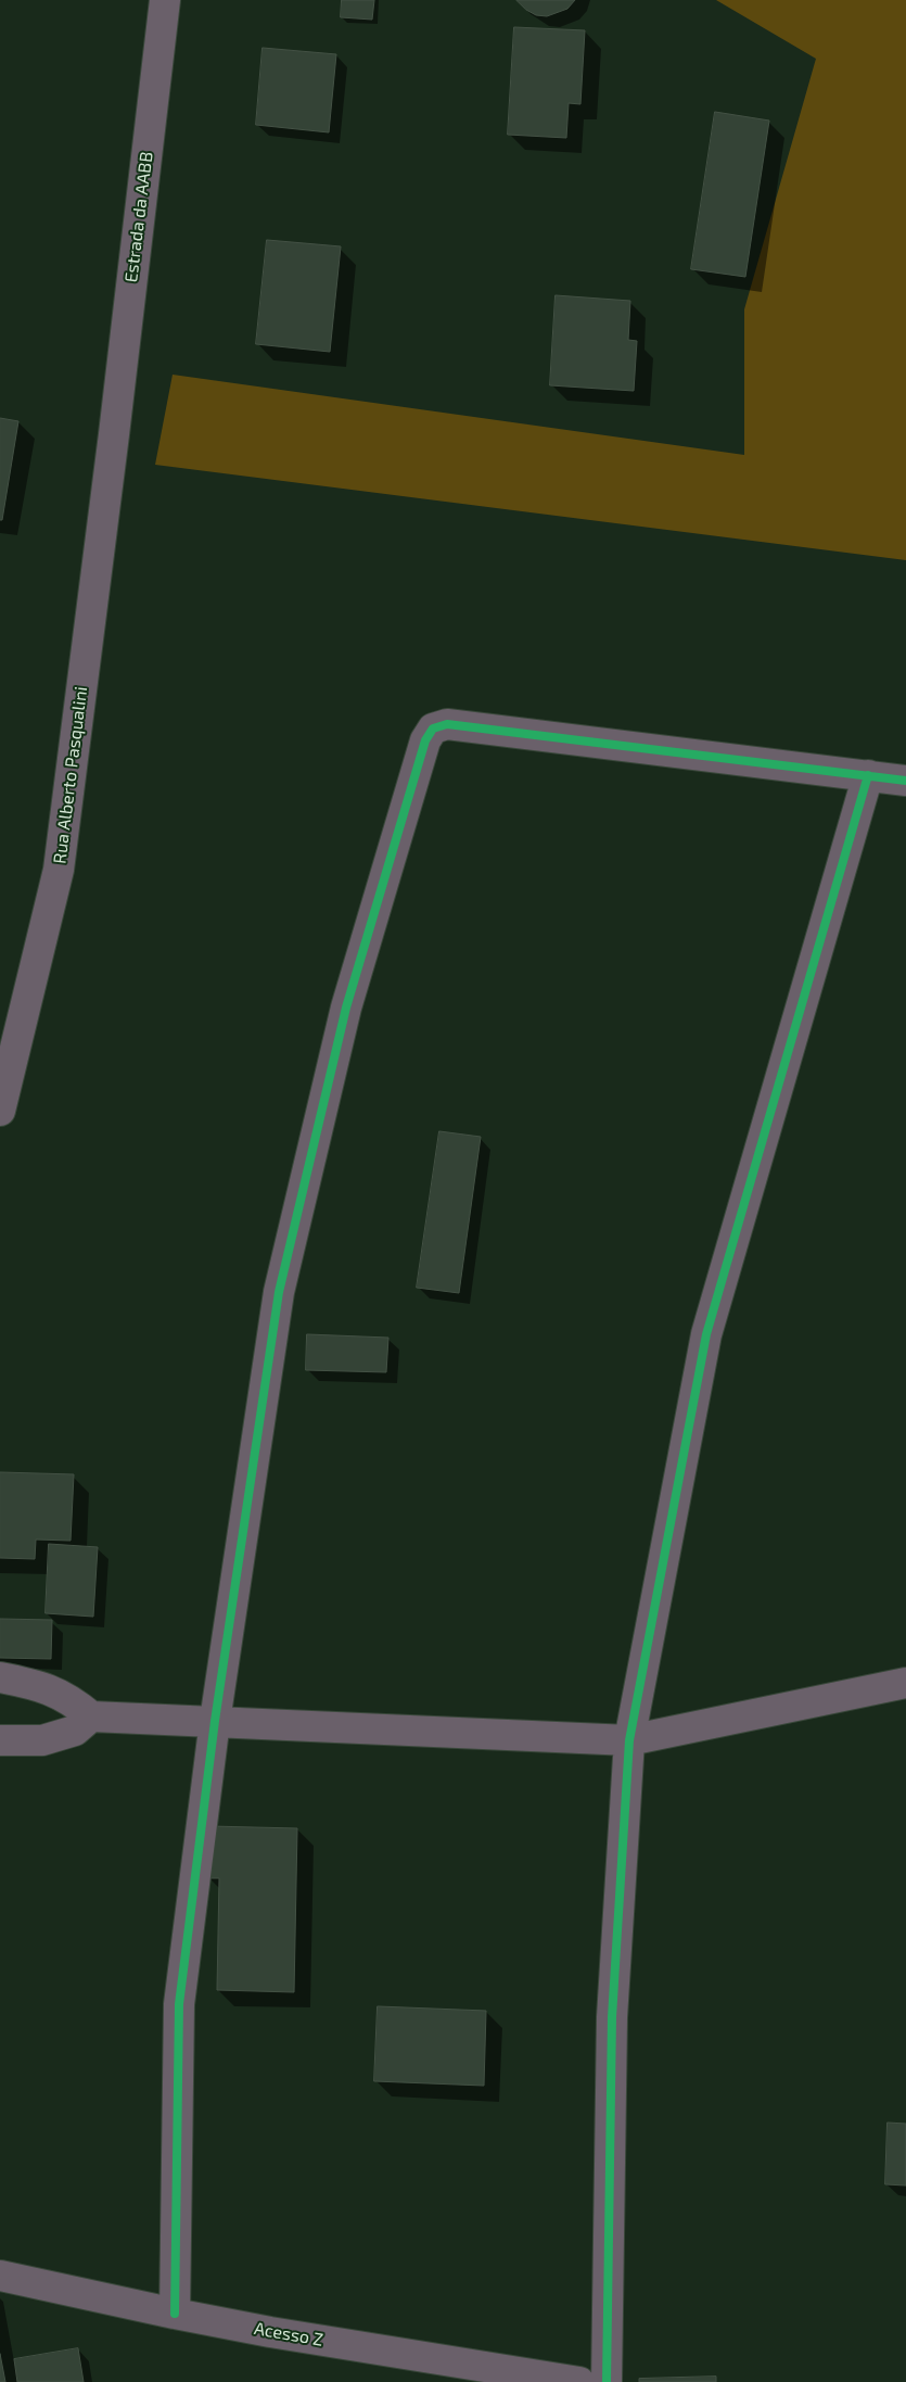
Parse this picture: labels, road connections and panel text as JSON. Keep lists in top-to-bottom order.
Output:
{
  "streets": {
    "street": ["Estrada da AABB", "Rua Alberto Pasqualini", "Acesso Z"]
  },
  "crossings": [
    ["Estrada da AABB", "Rua Alberto Pasqualini"]
  ]
}
